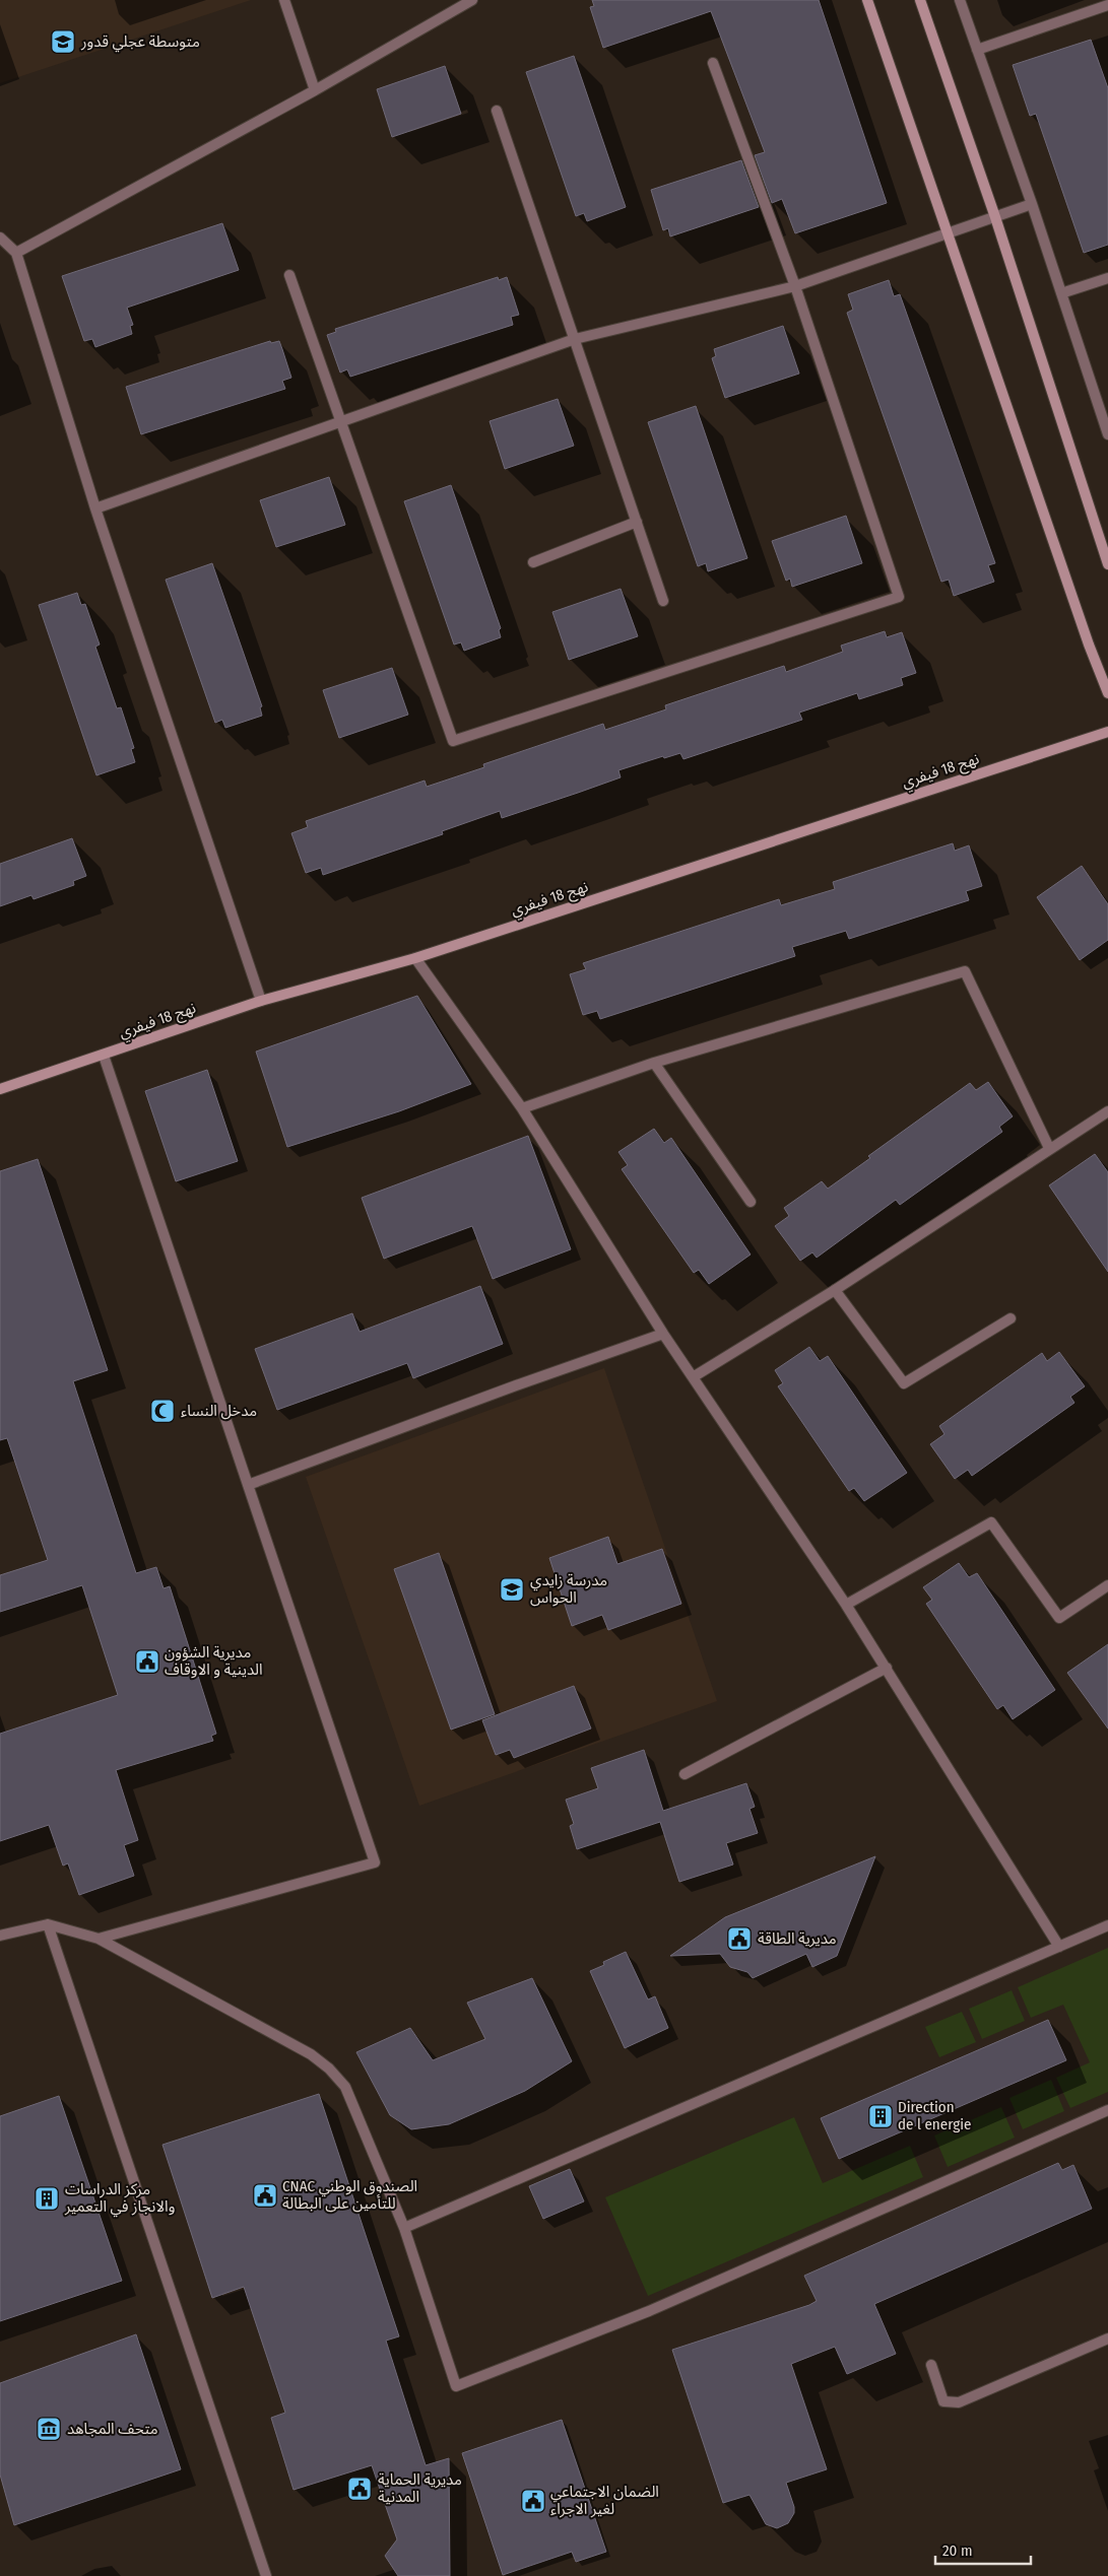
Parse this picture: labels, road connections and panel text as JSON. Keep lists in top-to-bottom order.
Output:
{
  "streets": {
    "main road": ["نهج 18 فيفري"]
  },
  "places": {
    "school or university": ["متوسطة عجلي قدور", "مدرسة زايدي الحواس"],
    "mosque": ["مدخل النساء"],
    "public building": [
      "مديرية الشؤون الدينية و الاوقاف",
      "مديرية الطاقة",
      "CNAC الصندوق الوطني للتأمين على البطالة",
      "مديرية الحماية المدنية",
      "الضمان الاجتماعي لغير الاجراء"
    ],
    "building": ["Direction de l energie", "مركز الدراسات والانجاز في التعمير"],
    "museum": ["متحف المجاهد"]
  },
  "scale_bar": "20 m"
}
